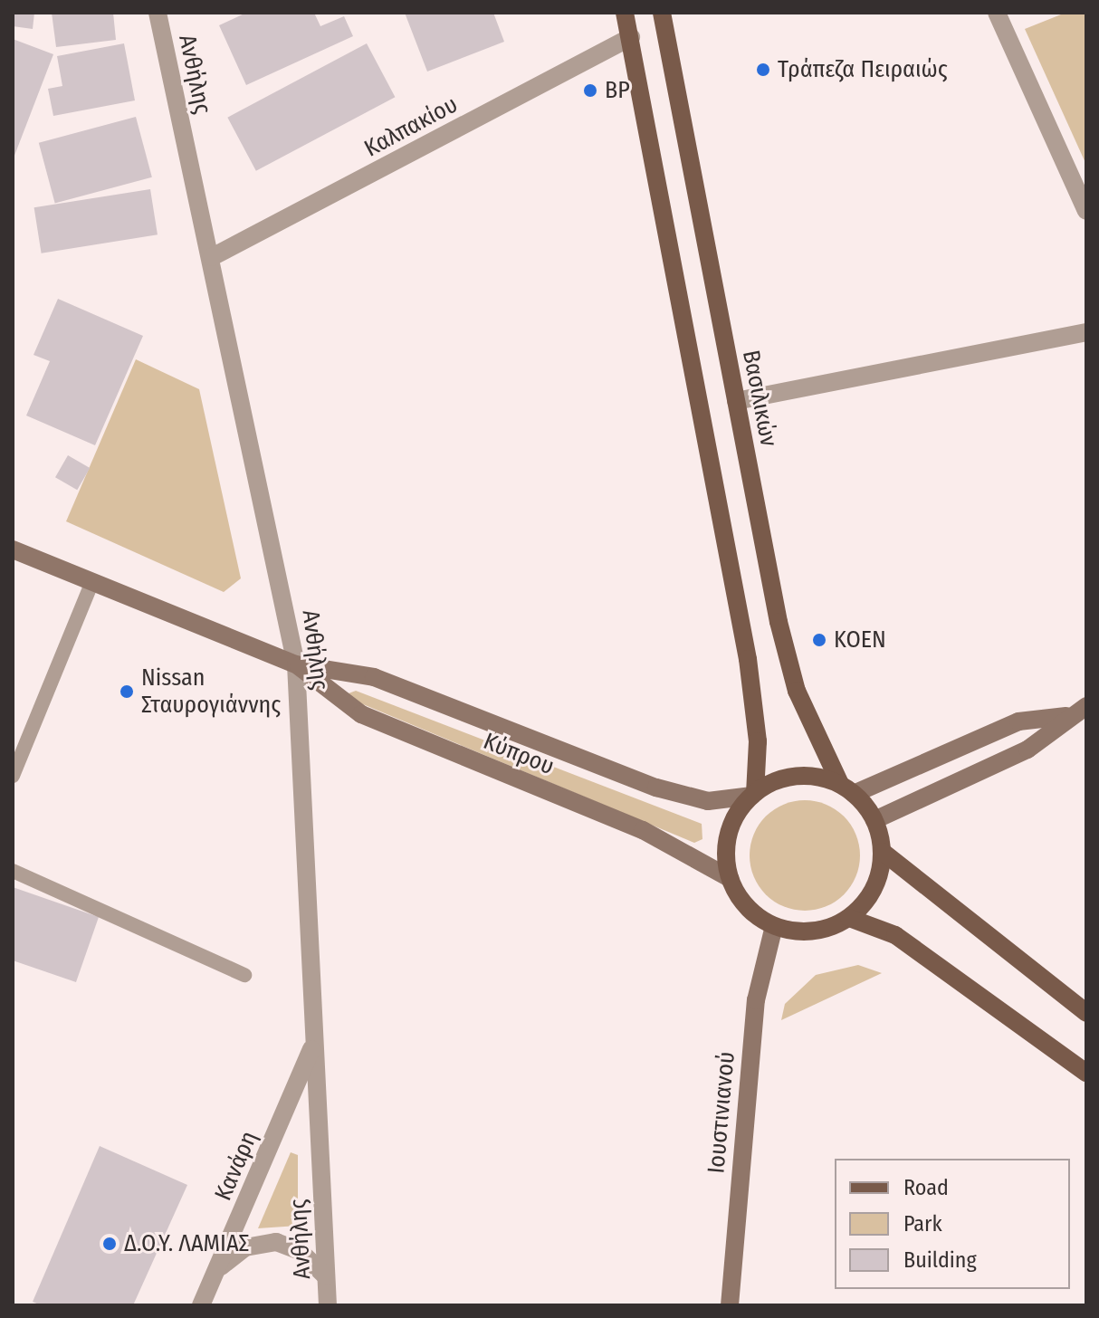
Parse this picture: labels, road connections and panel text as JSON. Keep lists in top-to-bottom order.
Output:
{
  "streets": {
    "main road": ["Βασιλικών", "Κύπρου", "Ιουστινιανού"],
    "street": ["Ανθήλης", "Καλπακίου", "Κανάρη"]
  },
  "crossings": [
    ["Ανθήλης", "Καλπακίου"],
    ["Ανθήλης", "Κύπρου"],
    ["Ανθήλης", "Κανάρη"],
    ["Βασιλικών", "Κύπρου"],
    ["Βασιλικών", "Ιουστινιανού"],
    ["Κύπρου", "Ιουστινιανού"]
  ],
  "places": [
    "Τράπεζα Πειραιώς",
    "BP",
    "KOEN",
    "Nissan Σταυρογιάννης",
    "Δ.Ο.Υ. ΛΑΜΙΑΣ"
  ],
  "legend": ["Road", "Park", "Building"]
}
